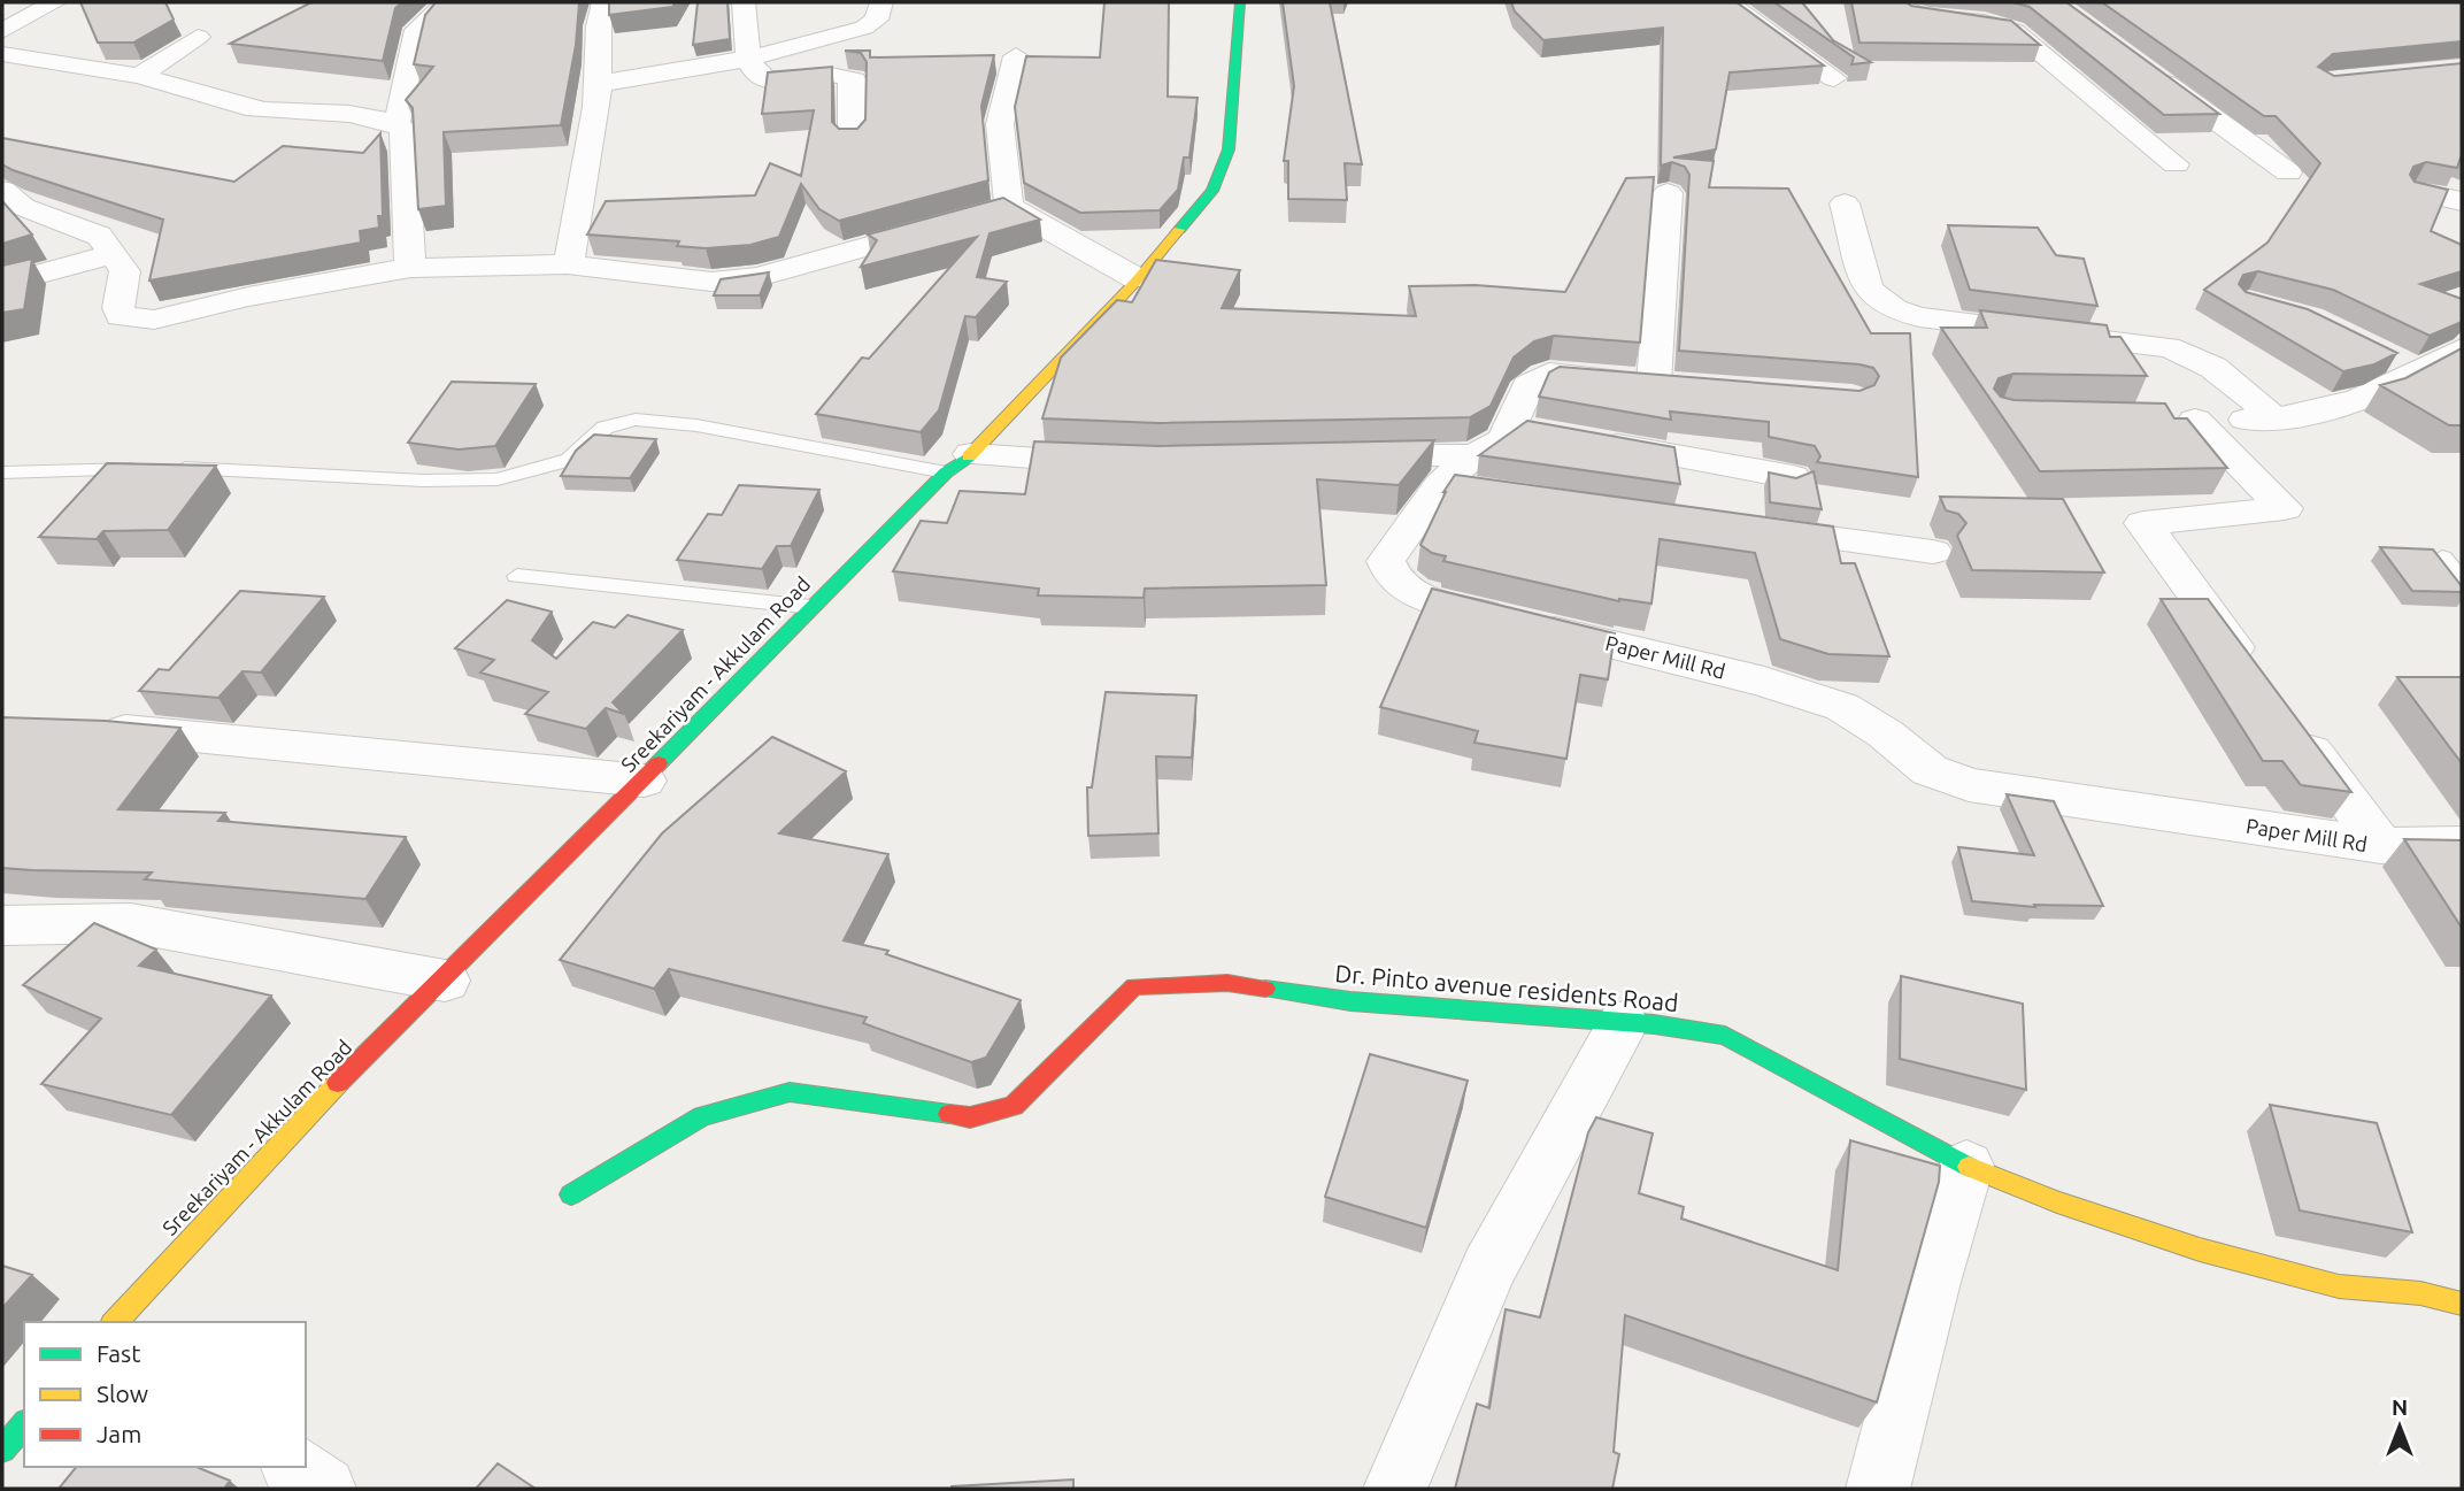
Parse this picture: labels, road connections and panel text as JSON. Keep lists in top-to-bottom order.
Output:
{
  "streets": {
    "main road": ["Sreekariyam - Akkulam Road", "Dr. Pinto avenue residents Road"],
    "street": ["Paper Mill Rd"]
  },
  "legend": ["Fast", "Slow", "Jam"],
  "north": "top"
}
